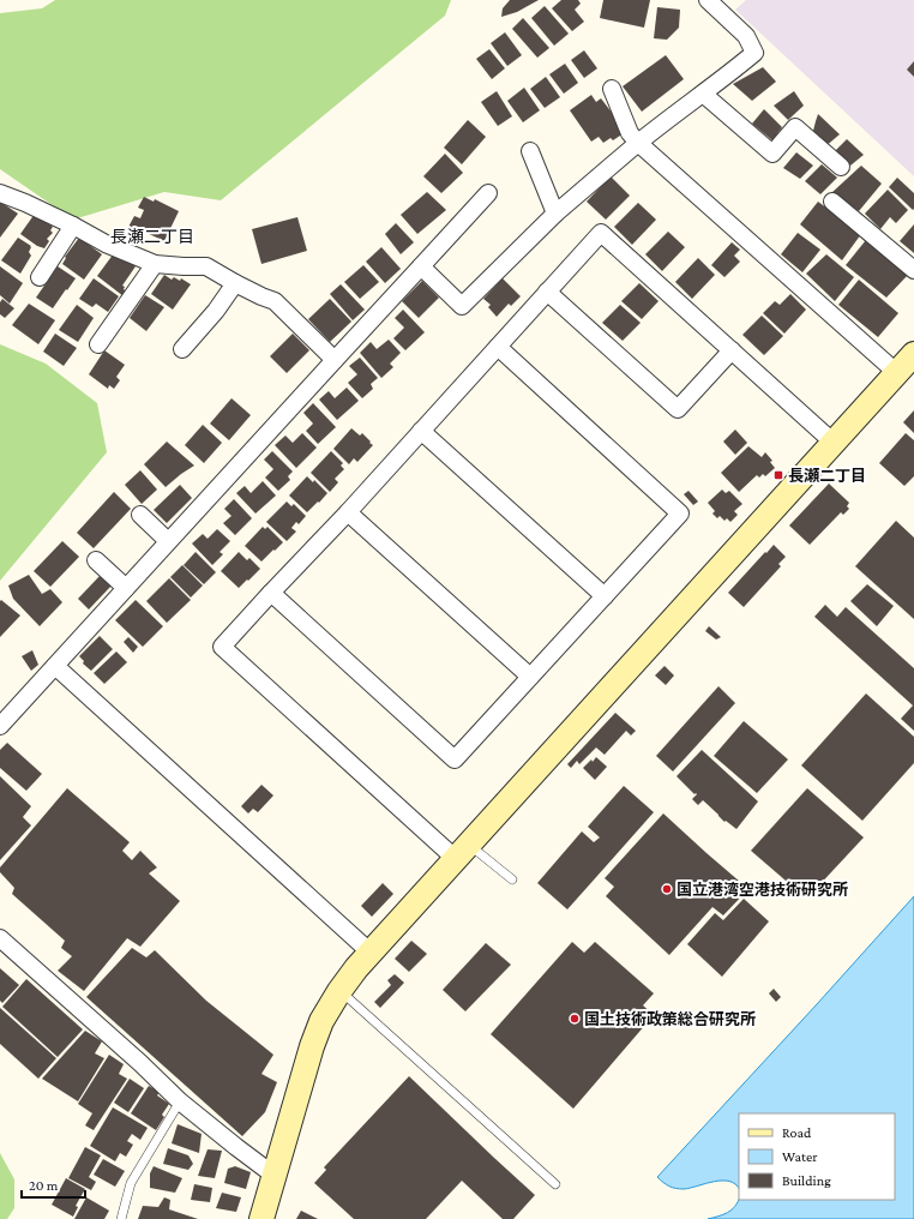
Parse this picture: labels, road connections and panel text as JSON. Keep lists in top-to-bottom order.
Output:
{
  "districts": ["長瀬二丁目"],
  "places": {
    "transit": ["長瀬二丁目"],
    "other": ["国立港湾空港技術研究所", "国土技術政策総合研究所"]
  },
  "legend": ["Road", "Water", "Building"],
  "scale_bar": "20 m"
}
